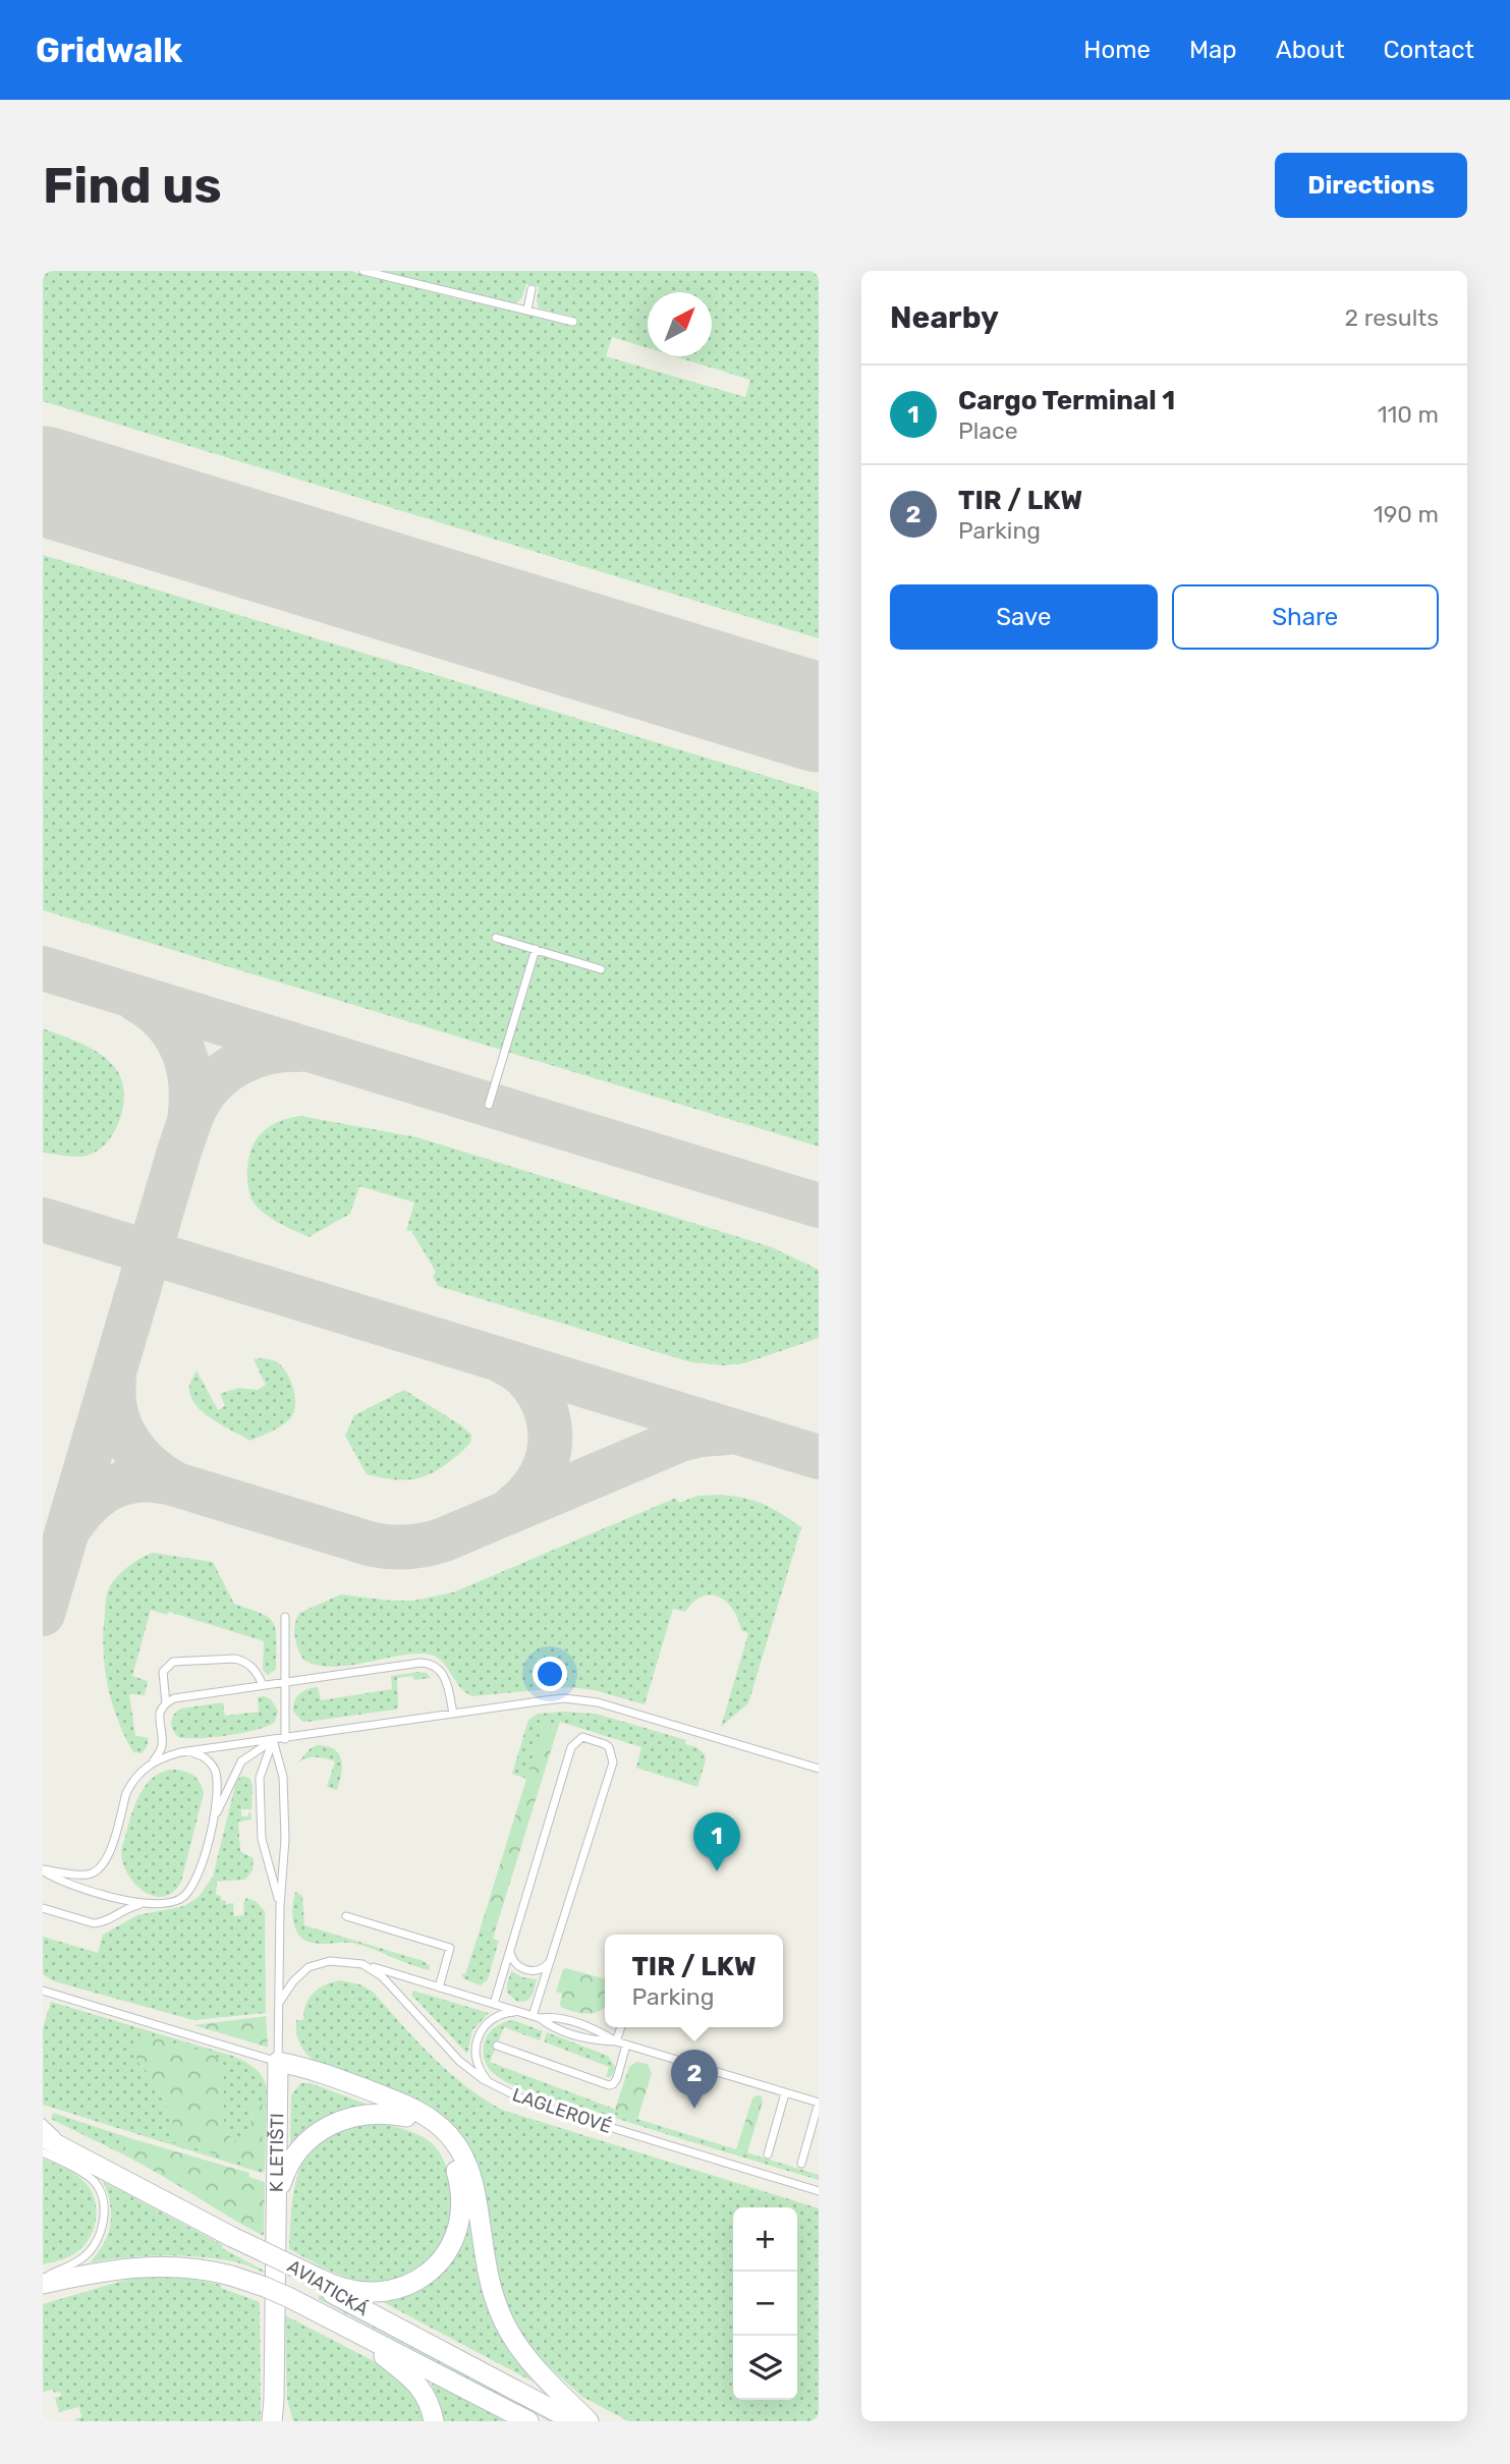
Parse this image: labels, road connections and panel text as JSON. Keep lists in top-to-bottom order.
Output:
{
  "streets": {
    "main road": ["K LETIŠTI", "AVIATICKÁ"],
    "lane": ["LAGLEROVÉ"]
  },
  "north": "top right",
  "page": {
    "header": "Gridwalk",
    "nav": [
      "Home",
      "Map",
      "About",
      "Contact"
    ],
    "buttons": [
      "Directions",
      ["Save", "Share"]
    ],
    "title": "Find us",
    "heading": ["Nearby", "2 results"],
    "list": [
      {
        "mark": "1",
        "name": "Cargo Terminal 1",
        "note": "Place",
        "value": "110 m"
      },
      {
        "mark": "2",
        "name": "TIR / LKW",
        "note": "Parking",
        "value": "190 m"
      }
    ],
    "pins": ["1", "2"],
    "popup": ["TIR / LKW", "Parking"],
    "map_buttons": ["+", "−"]
  }
}
